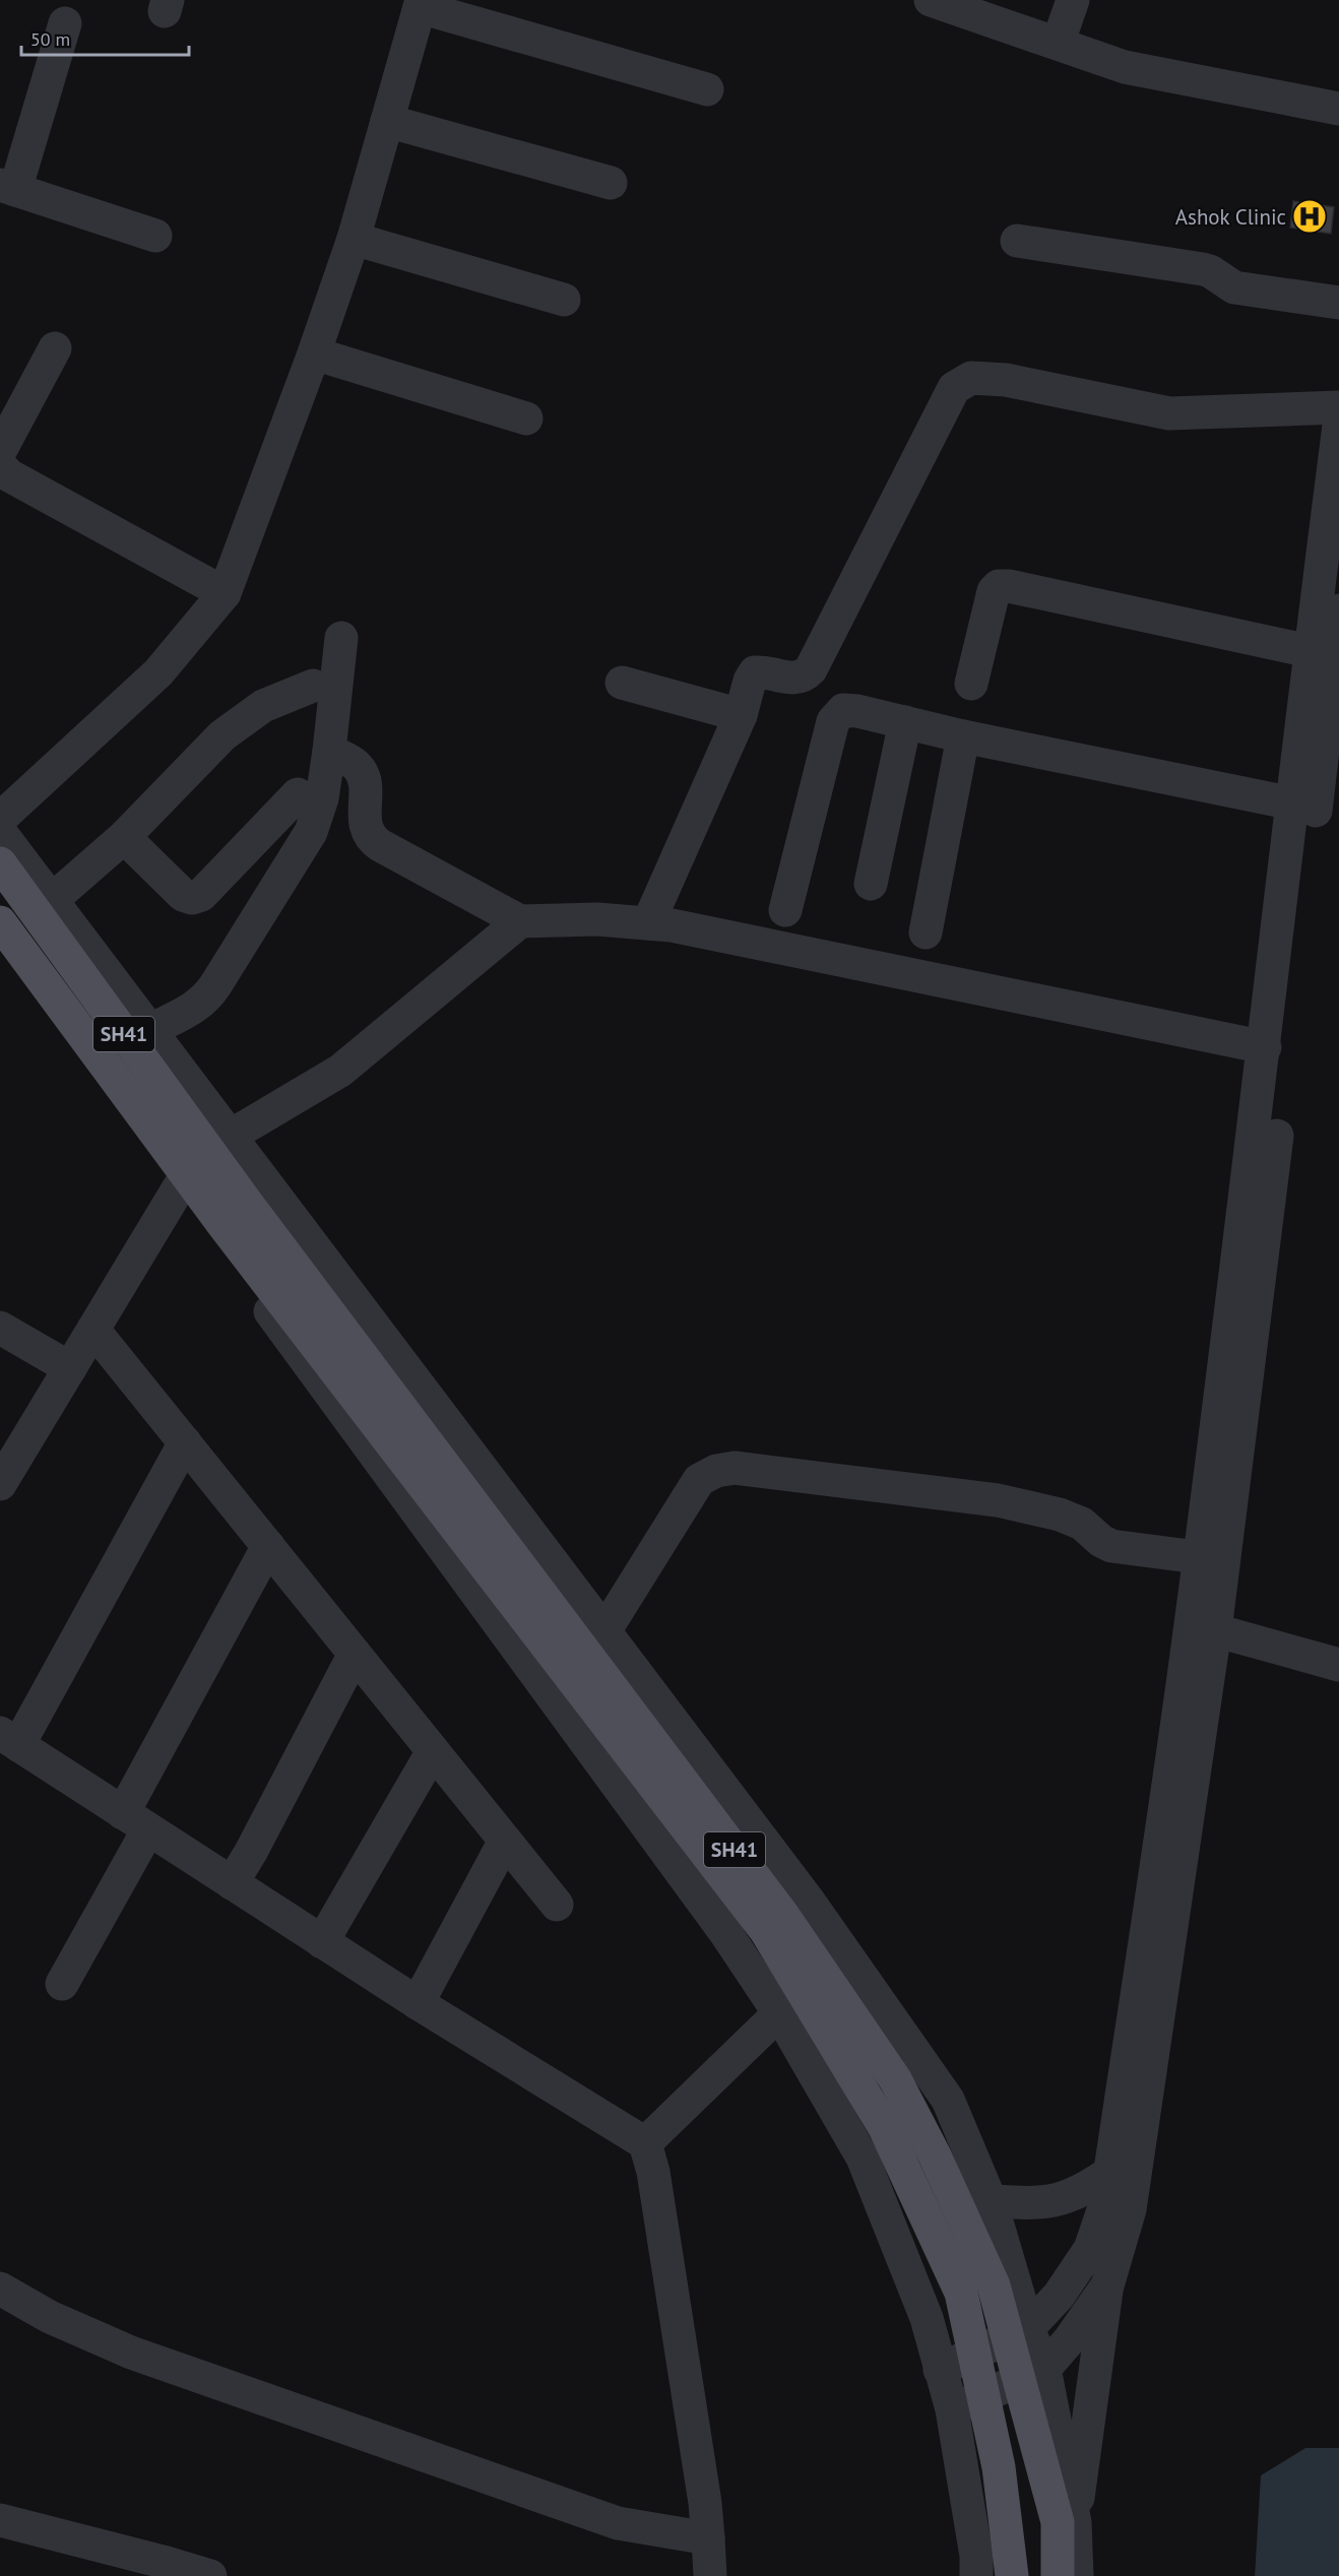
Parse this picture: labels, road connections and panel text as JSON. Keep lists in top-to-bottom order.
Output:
{
  "streets": {
    "main road": ["SH41"]
  },
  "places": {
    "hospital": ["Ashok Clinic"]
  },
  "scale_bar": "50 m"
}
